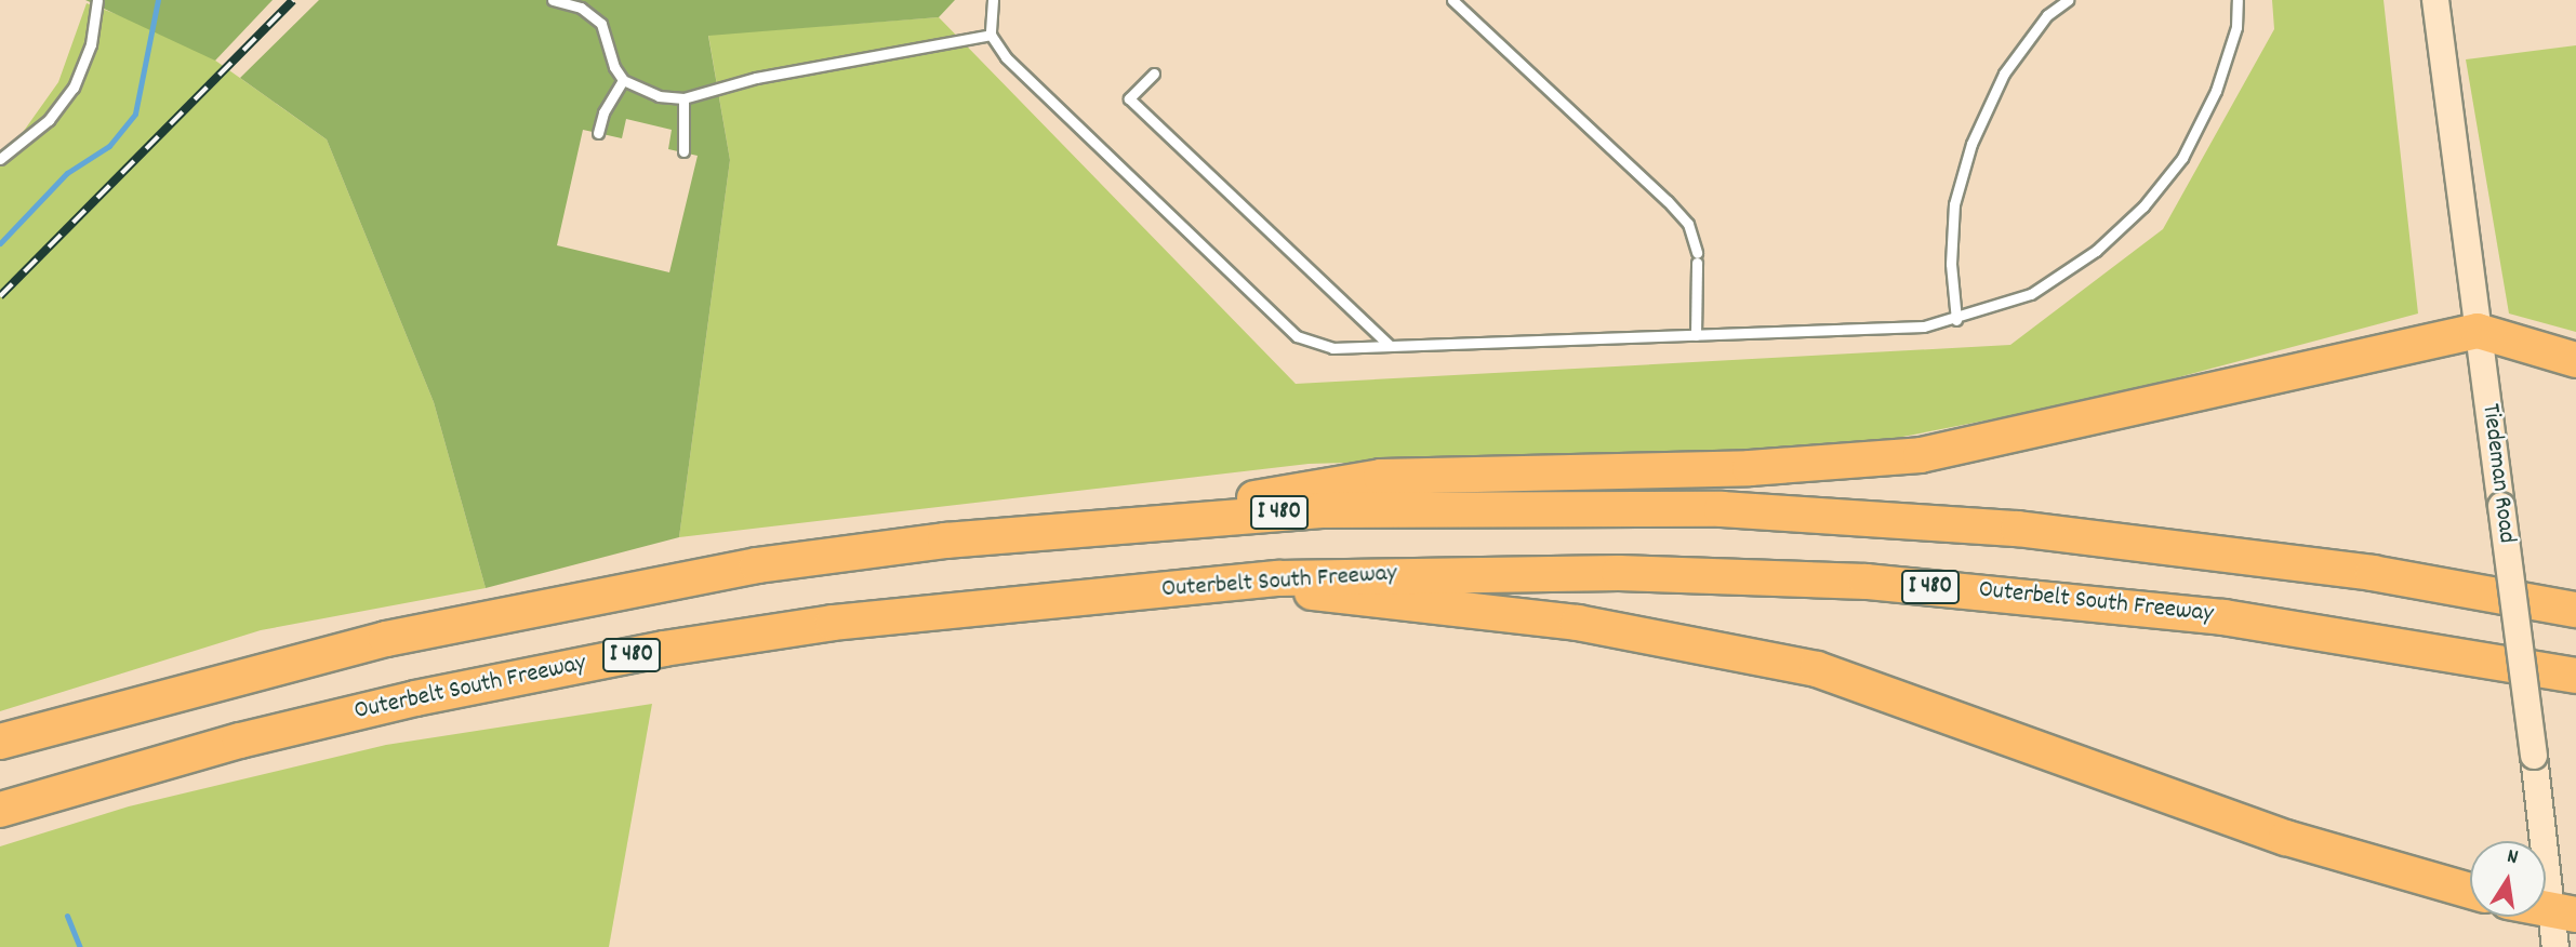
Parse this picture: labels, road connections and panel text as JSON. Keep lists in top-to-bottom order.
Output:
{
  "streets": {
    "highway": ["I 480", "Outerbelt South Freeway"],
    "main road": ["Tiedeman Road"]
  },
  "north": "top"
}
